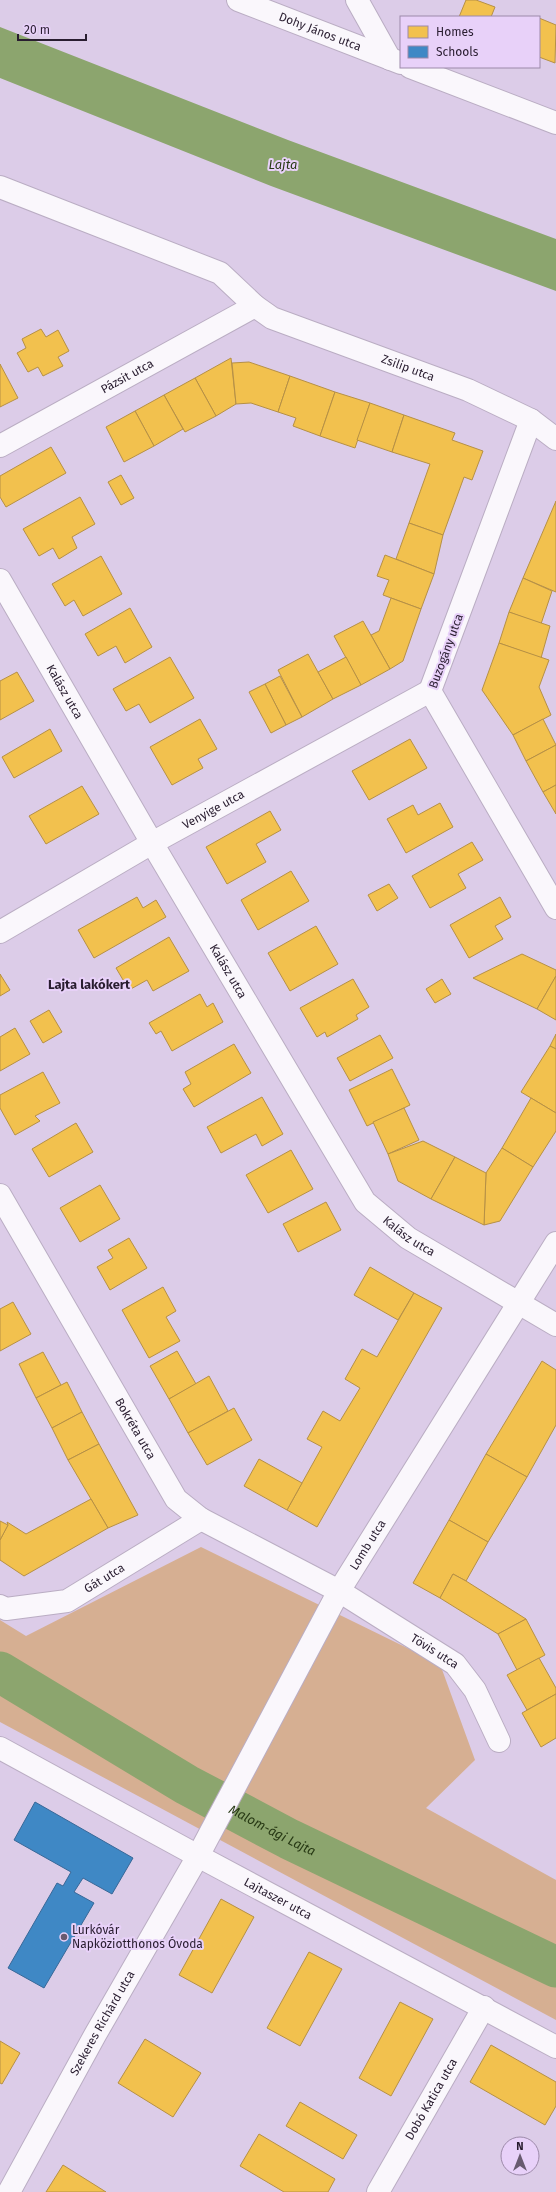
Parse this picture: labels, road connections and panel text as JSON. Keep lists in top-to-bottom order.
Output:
{
  "streets": {
    "street": [
      "Dohy János utca",
      "Zsilip utca",
      "Pázsit utca",
      "Buzogány utca",
      "Kalász utca",
      "Venyige utca",
      "Bokréta utca",
      "Lomb utca",
      "Gát utca",
      "Tövis utca",
      "Lajtaszer utca",
      "Szekeres Richárd utca",
      "Dobó Katica utca"
    ]
  },
  "crossings": [
    ["Zsilip utca", "Pázsit utca"],
    ["Zsilip utca", "Buzogány utca"],
    ["Buzogány utca", "Venyige utca"],
    ["Kalász utca", "Venyige utca"],
    ["Kalász utca", "Lomb utca"],
    ["Bokréta utca", "Lomb utca"],
    ["Bokréta utca", "Gát utca"],
    ["Bokréta utca", "Tövis utca"],
    ["Lomb utca", "Tövis utca"],
    ["Lomb utca", "Lajtaszer utca"],
    ["Lomb utca", "Szekeres Richárd utca"],
    ["Lajtaszer utca", "Szekeres Richárd utca"],
    ["Lajtaszer utca", "Dobó Katica utca"]
  ],
  "districts": ["Lajta lakókert"],
  "water": ["Lajta", "Malom-ági Lajta"],
  "places": ["Lurkóvár Napköziotthonos Óvoda"],
  "legend": ["Homes", "Schools"],
  "scale_bar": "20 m",
  "north": "top"
}
